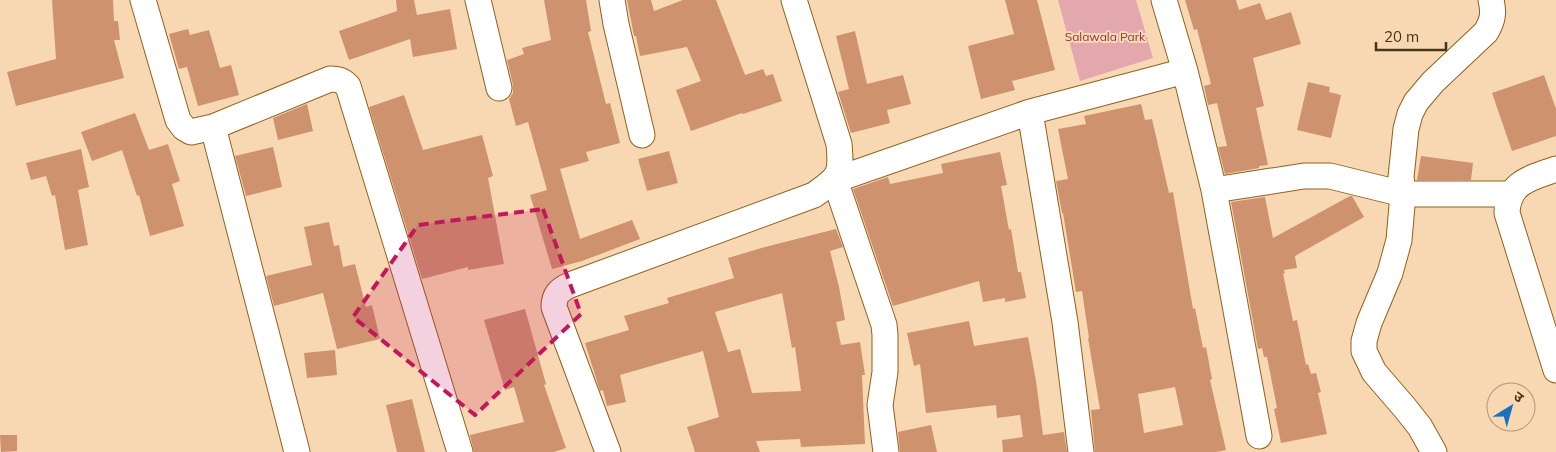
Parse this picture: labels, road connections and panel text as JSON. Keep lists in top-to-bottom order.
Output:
{
  "parks": ["Salawala Park"],
  "scale_bar": "20 m",
  "north": "top right"
}
